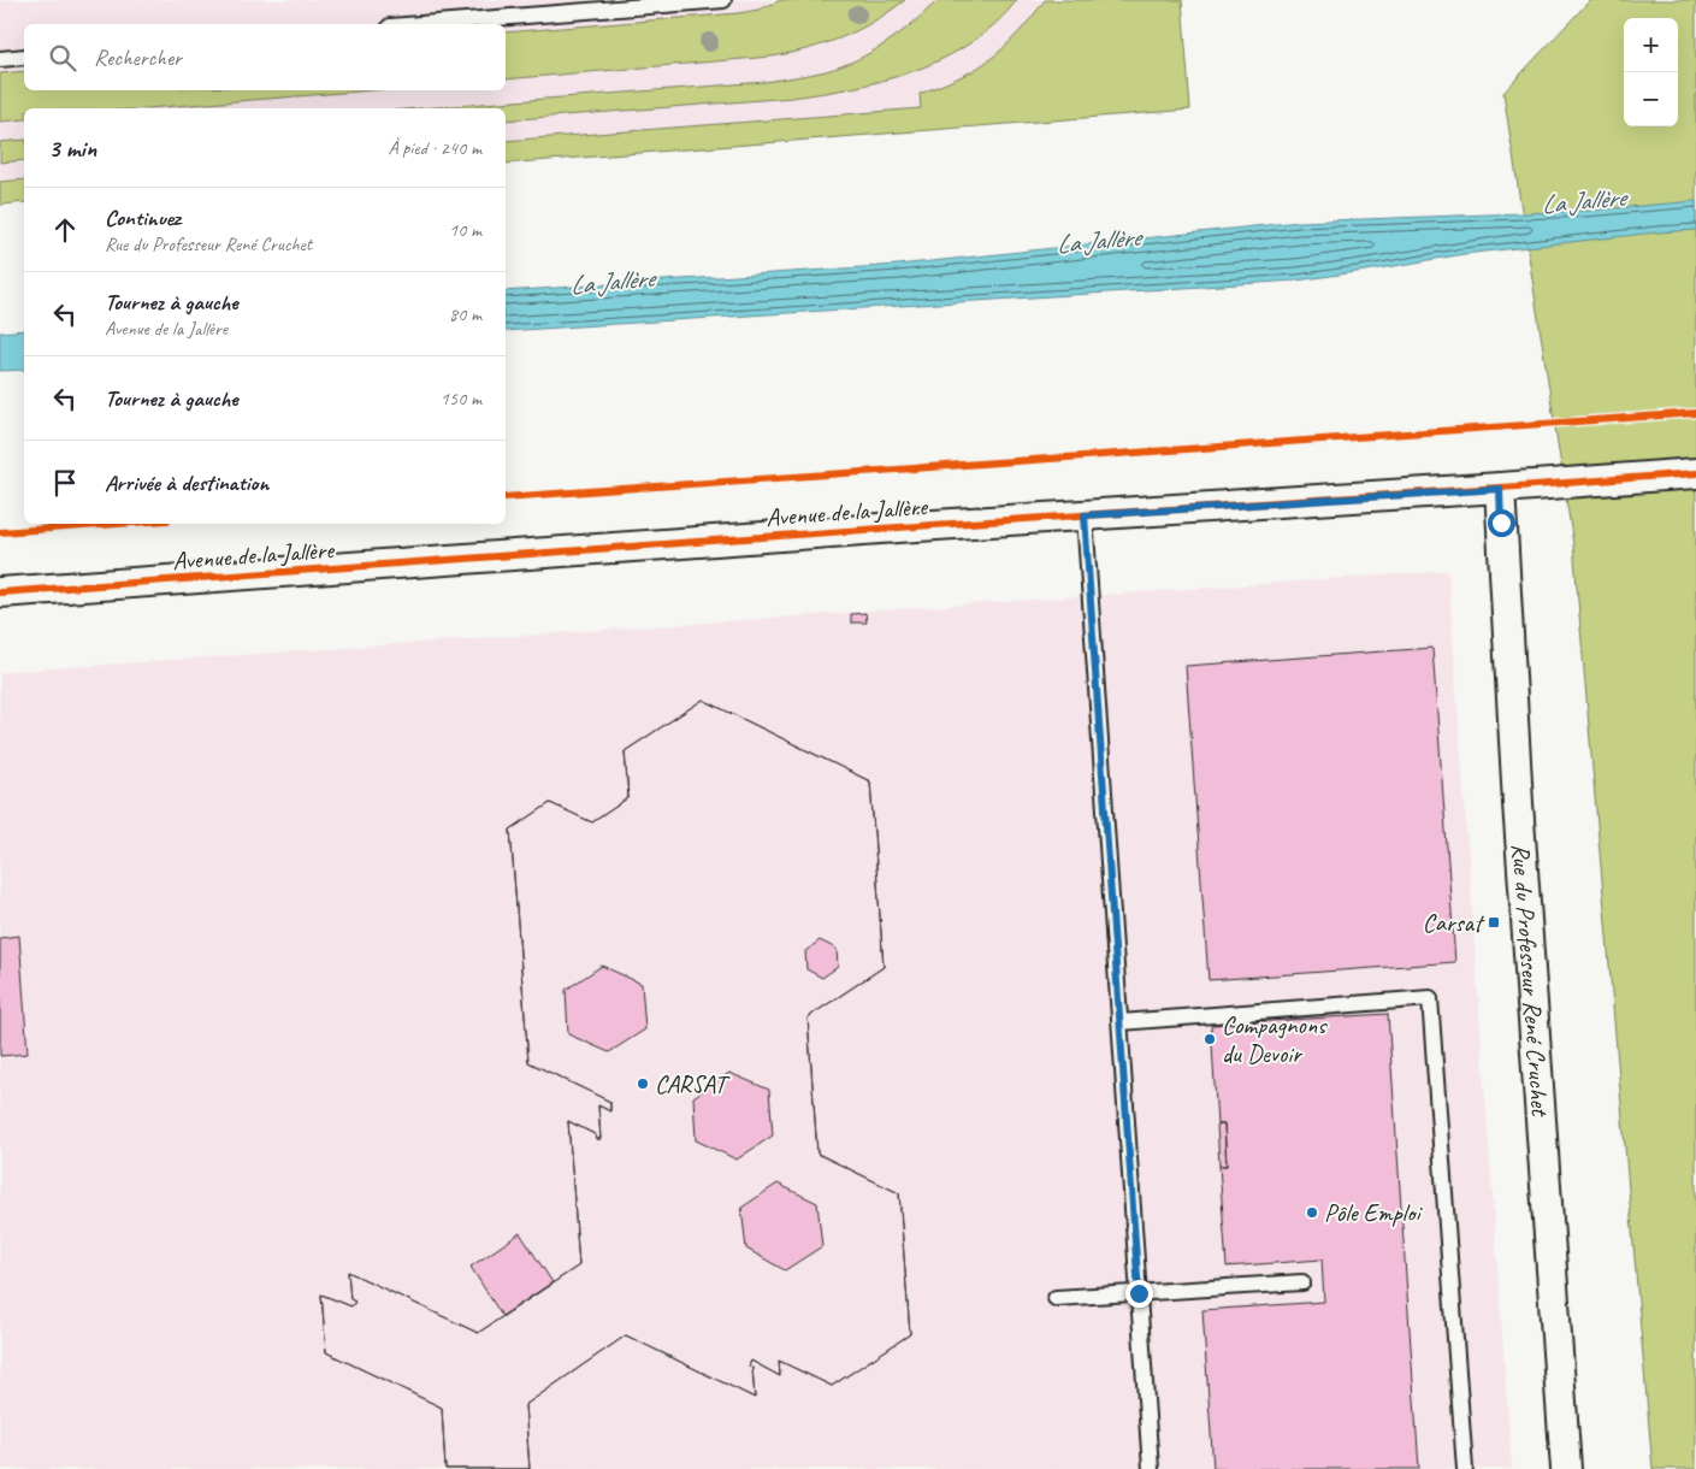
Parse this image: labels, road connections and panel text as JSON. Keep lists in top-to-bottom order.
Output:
{
  "streets": {
    "street": ["Avenue de la Jallère", "Rue du Professeur René Cruchet"]
  },
  "crossings": [
    ["Avenue de la Jallère", "Rue du Professeur René Cruchet"]
  ],
  "water": ["La Jallère"],
  "places": {
    "transit": ["Carsat"],
    "other": ["Compagnons du Devoir", "CARSAT", "Pôle Emploi"]
  },
  "page": {
    "map_buttons": ["+", "−"],
    "search": "Rechercher",
    "heading": ["3 min", "À pied · 240 m"],
    "list": [
      ["Continuez", "Rue du Professeur René Cruchet", "10 m"],
      ["Tournez à gauche", "Avenue de la Jallère", "80 m"],
      ["Tournez à gauche", "150 m"],
      "Arrivée à destination"
    ]
  }
}
